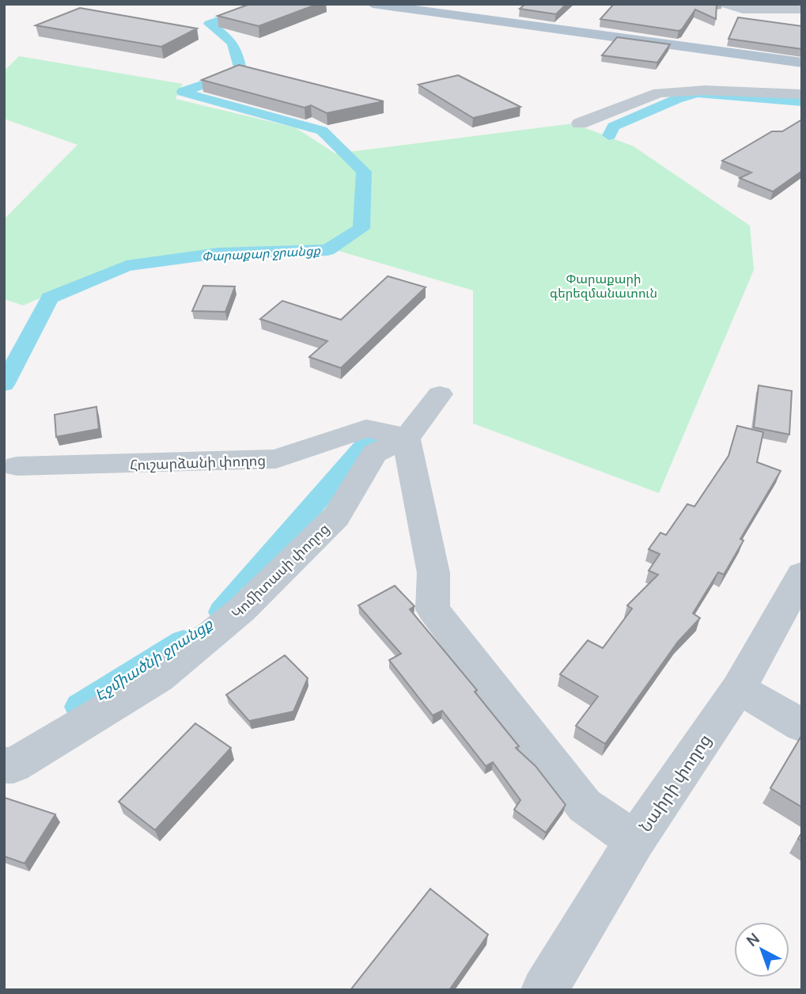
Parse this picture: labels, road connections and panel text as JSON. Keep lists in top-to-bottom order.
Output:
{
  "streets": {
    "street": ["Հուշարձանի փողոց", "Կոմիտասի փողոց", "Նաիրի փողոց"]
  },
  "crossings": [
    ["Հուշարձանի փողոց", "Կոմիտասի փողոց"]
  ],
  "water": ["Փարաքար ջրանցք", "Էջմիածնի ջրանցք"],
  "parks": ["Փարաքարի գերեզմանատուն"],
  "north": "top left"
}
